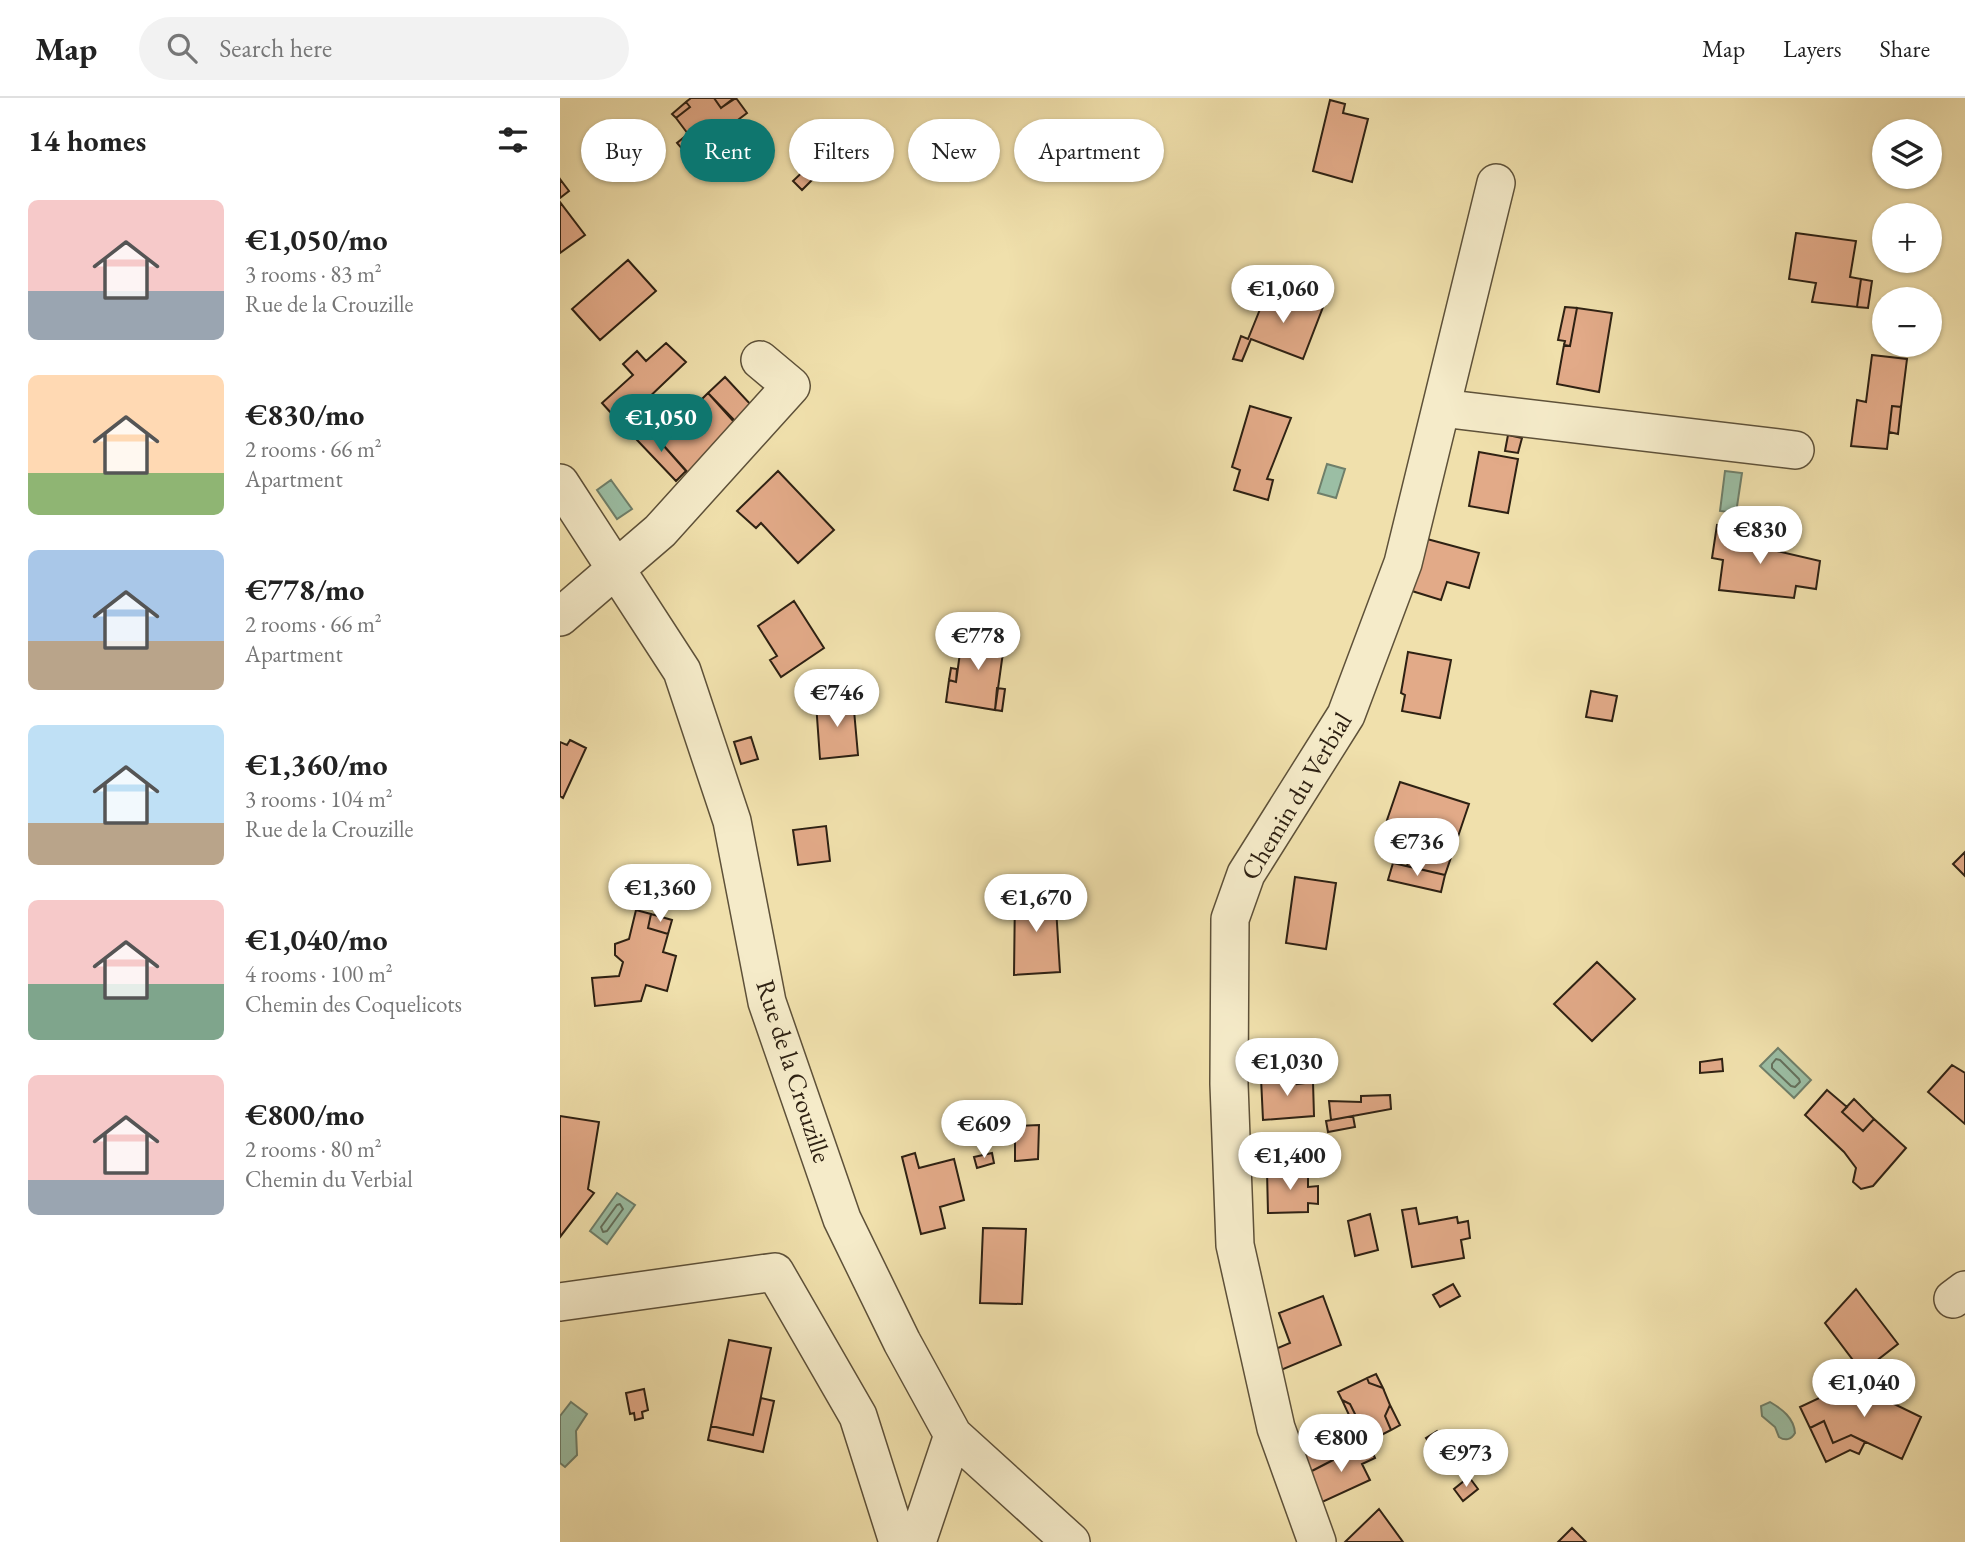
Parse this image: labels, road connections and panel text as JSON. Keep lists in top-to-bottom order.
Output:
{
  "streets": {
    "street": ["Chemin du Verbial", "Rue de la Crouzille"]
  },
  "page": {
    "header": "Map",
    "search": "Search here",
    "nav": ["Map", "Layers", "Share"],
    "heading": "14 homes",
    "map_buttons": ["+", "−"],
    "chip": [
      "Buy",
      "Rent",
      "Filters",
      "New",
      "Apartment"
    ],
    "list": [
      {
        "name": "€1,050/mo",
        "note": "3 rooms · 83 m² · Rue de la Crouzille"
      },
      {
        "name": "€830/mo",
        "note": "2 rooms · 66 m² · Apartment"
      },
      {
        "name": "€778/mo",
        "note": "2 rooms · 66 m² · Apartment"
      },
      {
        "name": "€1,360/mo",
        "note": "3 rooms · 104 m² · Rue de la Crouzille"
      },
      {
        "name": "€1,040/mo",
        "note": "4 rooms · 100 m² · Chemin des Coquelicots"
      },
      {
        "name": "€800/mo",
        "note": "2 rooms · 80 m² · Chemin du Verbial"
      }
    ],
    "price": [
      "€1,060",
      "€1,050",
      "€830",
      "€778",
      "€746",
      "€736",
      "€1,360",
      "€1,670",
      "€1,030",
      "€609",
      "€1,400",
      "€1,040",
      "€800",
      "€973"
    ]
  }
}
